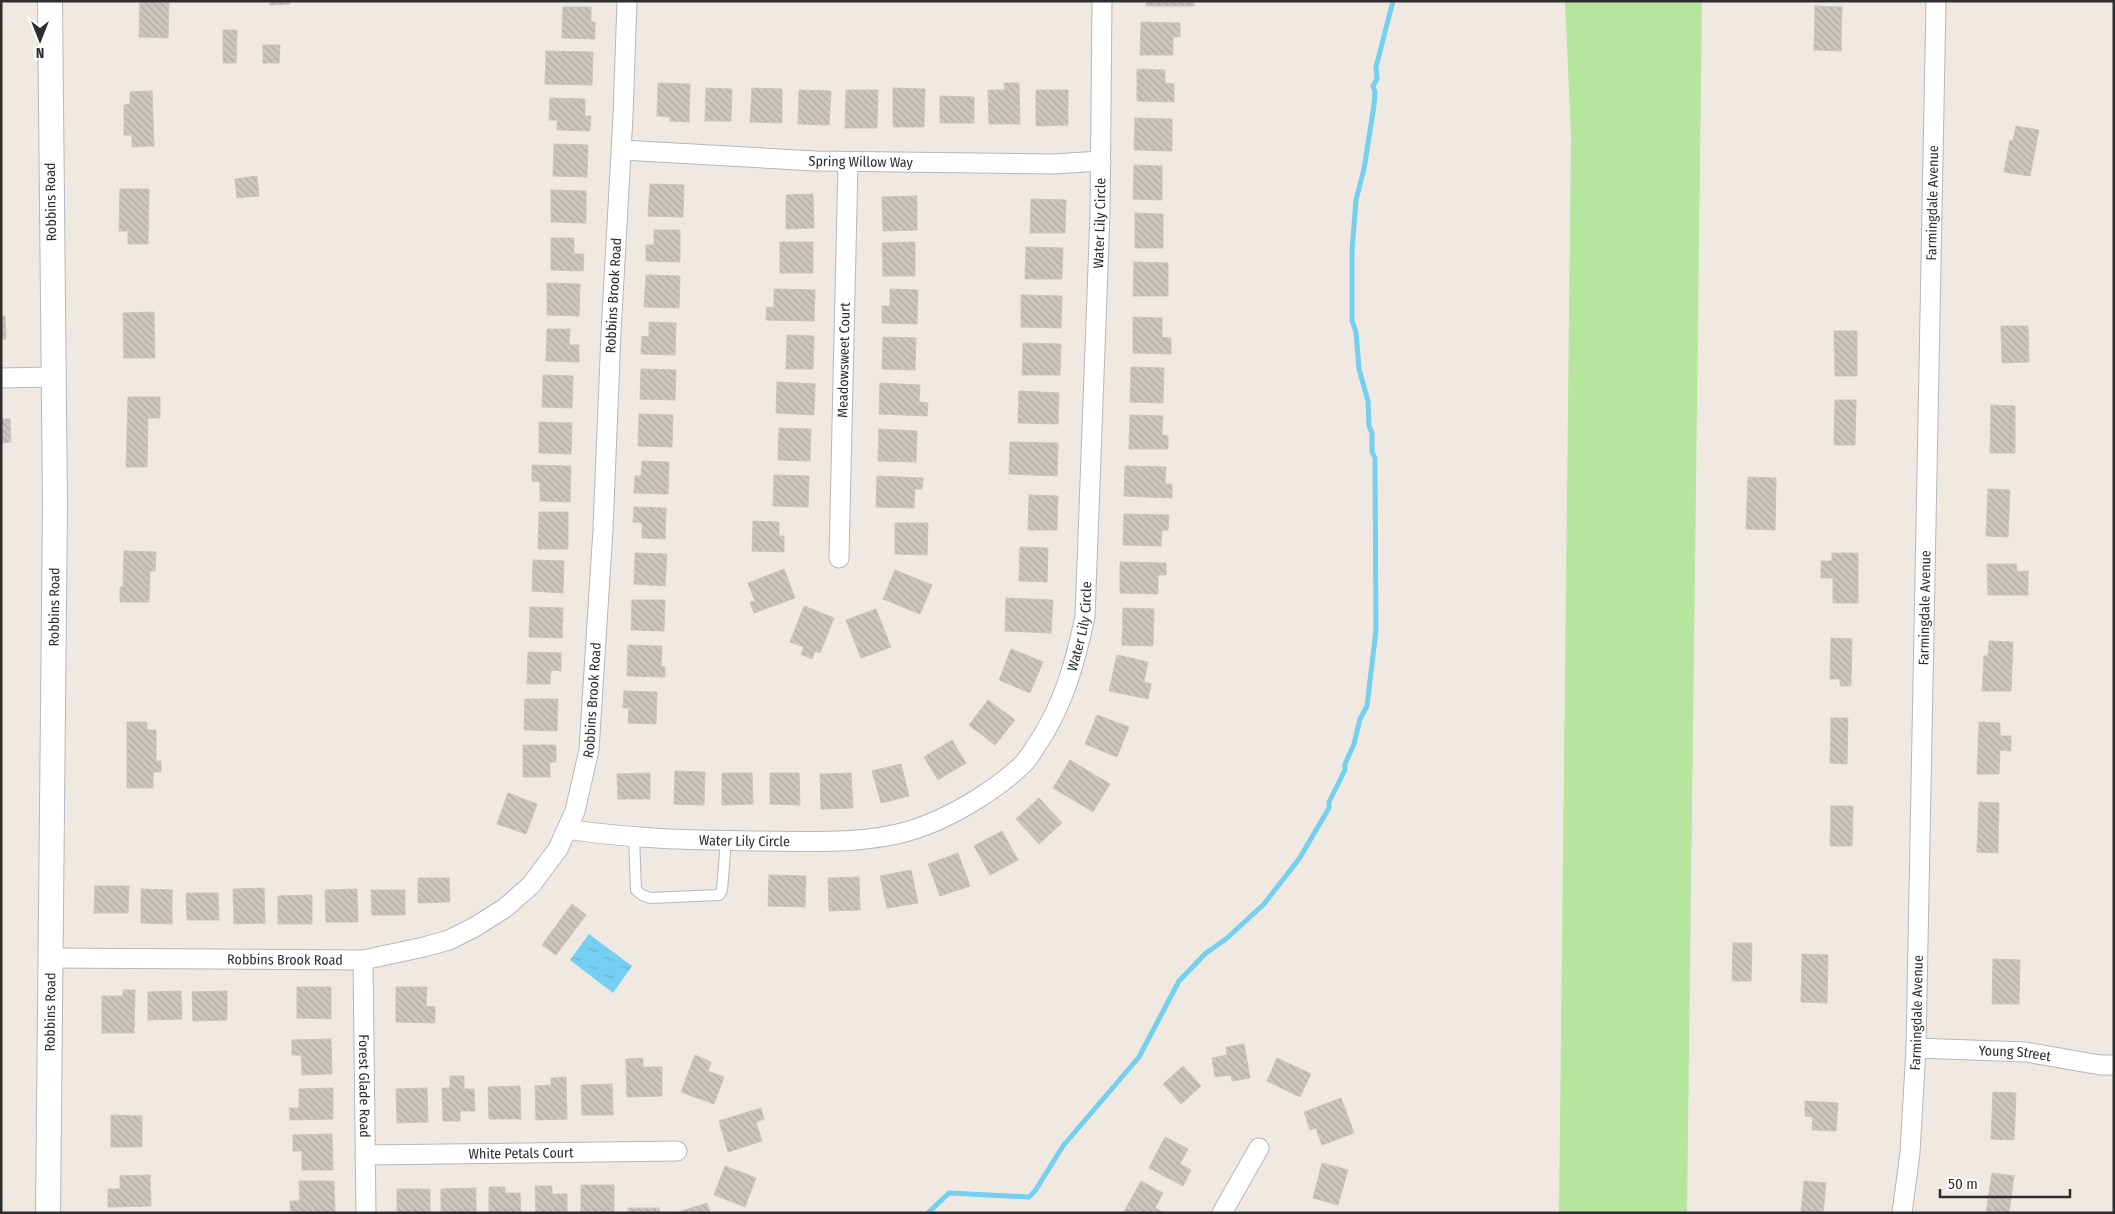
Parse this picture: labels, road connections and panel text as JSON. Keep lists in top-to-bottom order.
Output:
{
  "streets": {
    "street": [
      "Spring Willow Way",
      "Robbins Road",
      "Farmingdale Avenue",
      "Water Lily Circle",
      "Robbins Brook Road",
      "Meadowsweet Court",
      "Young Street",
      "Forest Glade Road",
      "White Petals Court"
    ]
  },
  "crossings": [
    ["Spring Willow Way", "Water Lily Circle"],
    ["Spring Willow Way", "Robbins Brook Road"],
    ["Spring Willow Way", "Meadowsweet Court"],
    ["Robbins Road", "Robbins Brook Road"],
    ["Farmingdale Avenue", "Young Street"],
    ["Water Lily Circle", "Robbins Brook Road"],
    ["Robbins Brook Road", "Forest Glade Road"],
    ["Forest Glade Road", "White Petals Court"]
  ],
  "scale_bar": "50 m",
  "north": "bottom"
}
